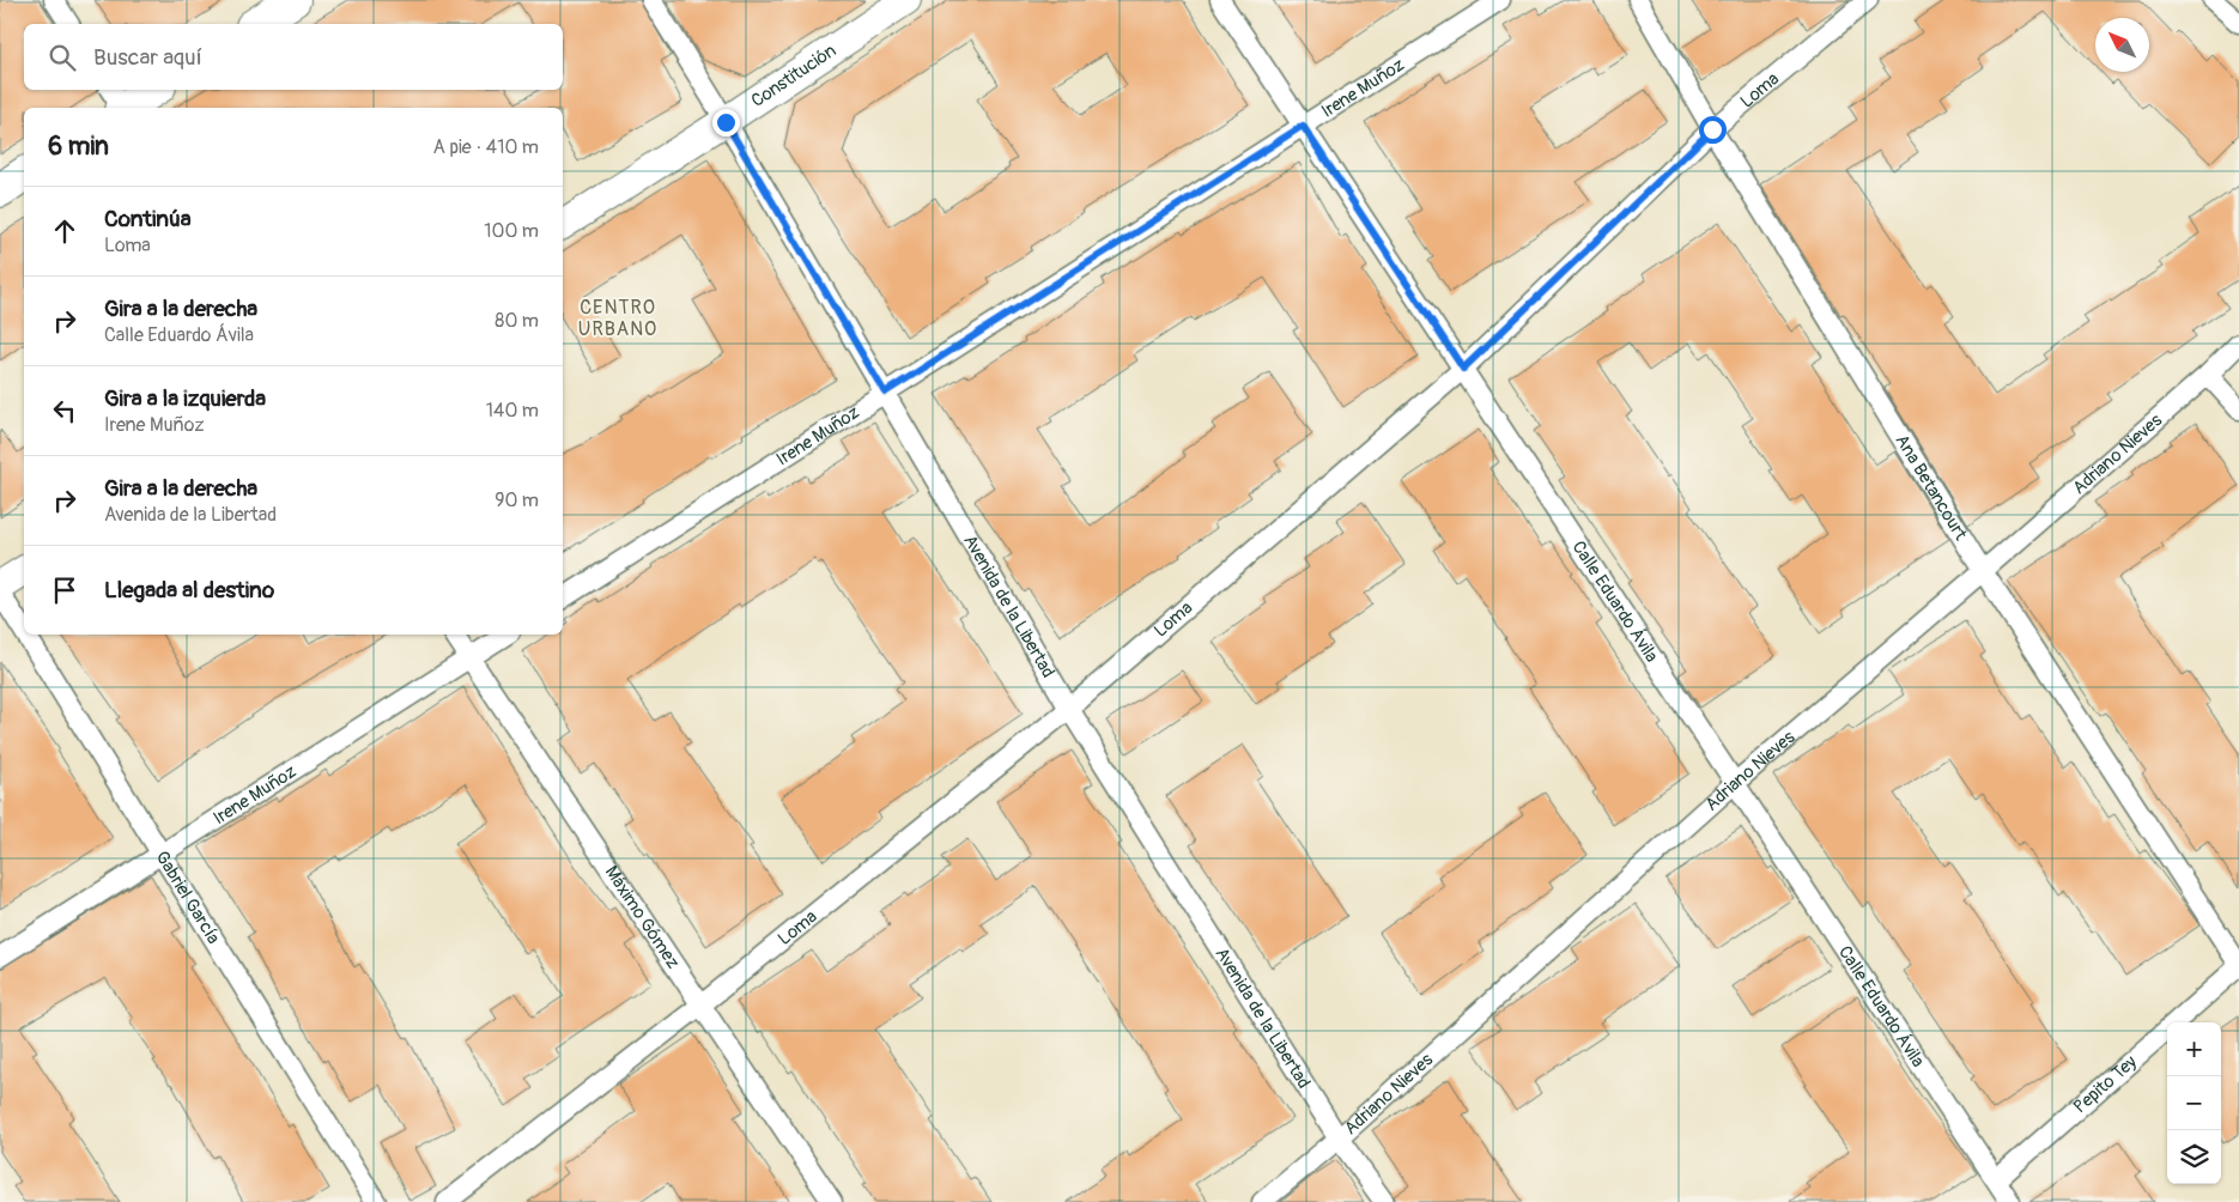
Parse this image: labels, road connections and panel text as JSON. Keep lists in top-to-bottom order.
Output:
{
  "streets": {
    "street": [
      "Constitución",
      "Irene Muñoz",
      "Loma",
      "Adriano Nieves",
      "Ana Betancourt",
      "Calle Eduardo Ávila",
      "Avenida de la Libertad",
      "Gabriel García",
      "Máximo Gómez",
      "Pepito Tey"
    ]
  },
  "crossings": [
    ["Constitución", "Avenida de la Libertad"],
    ["Irene Muñoz", "Calle Eduardo Ávila"],
    ["Irene Muñoz", "Avenida de la Libertad"],
    ["Irene Muñoz", "Gabriel García"],
    ["Irene Muñoz", "Máximo Gómez"],
    ["Loma", "Ana Betancourt"],
    ["Loma", "Calle Eduardo Ávila"],
    ["Loma", "Avenida de la Libertad"],
    ["Loma", "Máximo Gómez"],
    ["Adriano Nieves", "Ana Betancourt"],
    ["Adriano Nieves", "Calle Eduardo Ávila"],
    ["Adriano Nieves", "Avenida de la Libertad"],
    ["Ana Betancourt", "Pepito Tey"],
    ["Calle Eduardo Ávila", "Pepito Tey"]
  ],
  "districts": ["CENTRO URBANO"],
  "north": "top left",
  "page": {
    "search": "Buscar aquí",
    "heading": ["6 min", "A pie · 410 m"],
    "list": [
      ["Continúa", "Loma", "100 m"],
      ["Gira a la derecha", "Calle Eduardo Ávila", "80 m"],
      ["Gira a la izquierda", "Irene Muñoz", "140 m"],
      ["Gira a la derecha", "Avenida de la Libertad", "90 m"],
      "Llegada al destino"
    ],
    "map_buttons": ["+", "−"]
  }
}
